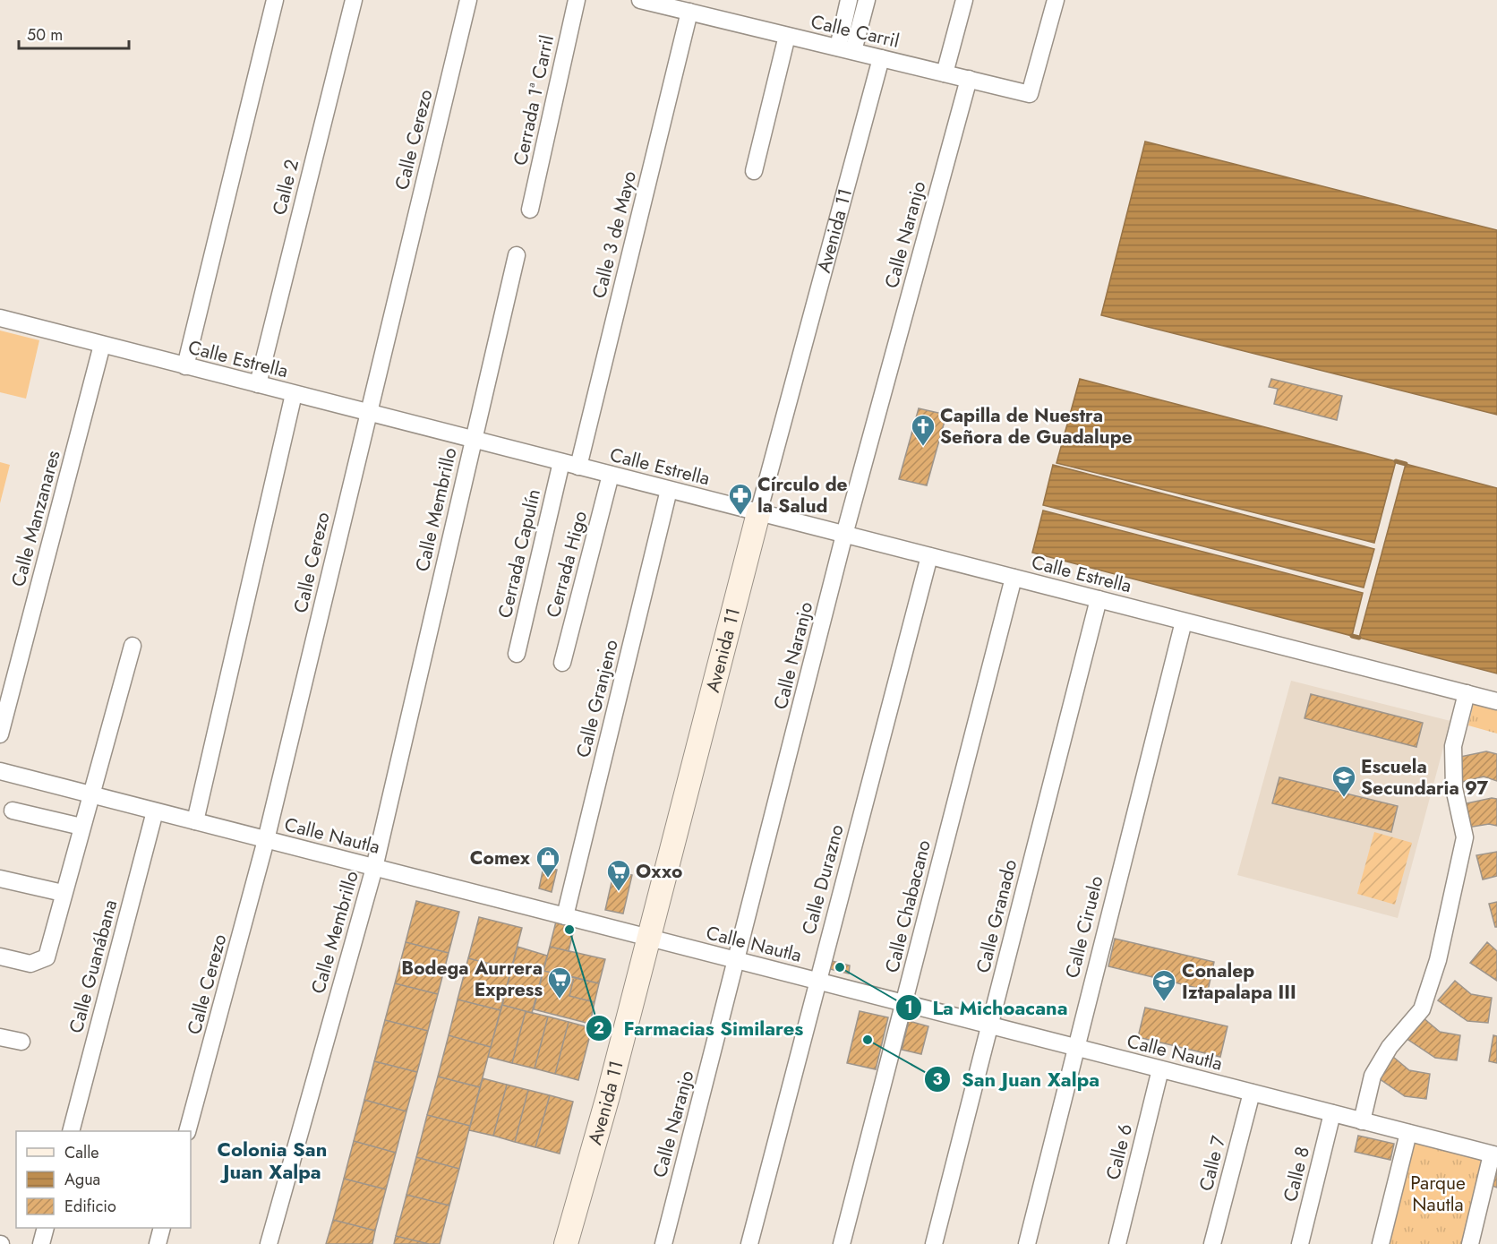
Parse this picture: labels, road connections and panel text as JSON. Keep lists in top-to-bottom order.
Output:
{
  "streets": {
    "street": [
      "Calle Carril",
      "Cerrada 1ª Carril",
      "Calle Cerezo",
      "Calle 2",
      "Avenida 11",
      "Calle 3 de Mayo",
      "Calle Naranjo",
      "Calle Estrella",
      "Calle Membrillo",
      "Calle Manzanares",
      "Cerrada Capulín",
      "Cerrada Higo",
      "Calle Granjeno",
      "Calle Nautla",
      "Calle Durazno",
      "Calle Chabacano",
      "Calle Granado",
      "Calle Ciruelo",
      "Calle Guanábana",
      "Calle 6",
      "Calle 7",
      "Calle 8"
    ]
  },
  "crossings": [
    ["Calle Carril", "Avenida 11"],
    ["Calle Carril", "Calle 3 de Mayo"],
    ["Calle Carril", "Calle Naranjo"],
    ["Calle Cerezo", "Calle Estrella"],
    ["Calle Cerezo", "Calle Nautla"],
    ["Calle 2", "Calle Estrella"],
    ["Avenida 11", "Calle Estrella"],
    ["Avenida 11", "Calle Nautla"],
    ["Calle 3 de Mayo", "Calle Estrella"],
    ["Calle Naranjo", "Calle Estrella"],
    ["Calle Naranjo", "Calle Nautla"],
    ["Calle Estrella", "Calle Membrillo"],
    ["Calle Estrella", "Calle Manzanares"],
    ["Calle Estrella", "Cerrada Capulín"],
    ["Calle Estrella", "Cerrada Higo"],
    ["Calle Estrella", "Calle Granjeno"],
    ["Calle Estrella", "Calle Durazno"],
    ["Calle Estrella", "Calle Chabacano"],
    ["Calle Estrella", "Calle Granado"],
    ["Calle Estrella", "Calle Ciruelo"],
    ["Calle Membrillo", "Calle Nautla"],
    ["Calle Granjeno", "Calle Nautla"],
    ["Calle Nautla", "Calle Durazno"],
    ["Calle Nautla", "Calle Chabacano"],
    ["Calle Nautla", "Calle Granado"],
    ["Calle Nautla", "Calle Ciruelo"],
    ["Calle Nautla", "Calle Guanábana"],
    ["Calle Nautla", "Calle 6"],
    ["Calle Nautla", "Calle 7"],
    ["Calle Nautla", "Calle 8"]
  ],
  "districts": ["Colonia San Juan Xalpa"],
  "parks": ["Parque Nautla"],
  "places": {
    "church": ["Capilla de Nuestra Señora de Guadalupe"],
    "pharmacy": ["Círculo de la Salud"],
    "school or university": ["Escuela Secundaria 97", "Conalep Iztapalapa III"],
    "shop": ["Comex"],
    "supermarket": ["Oxxo", "Bodega Aurrera Express"],
    "other": ["Farmacias Similares", "La Michoacana", "San Juan Xalpa"]
  },
  "legend": ["Calle", "Agua", "Edificio"],
  "scale_bar": "50 m"
}
